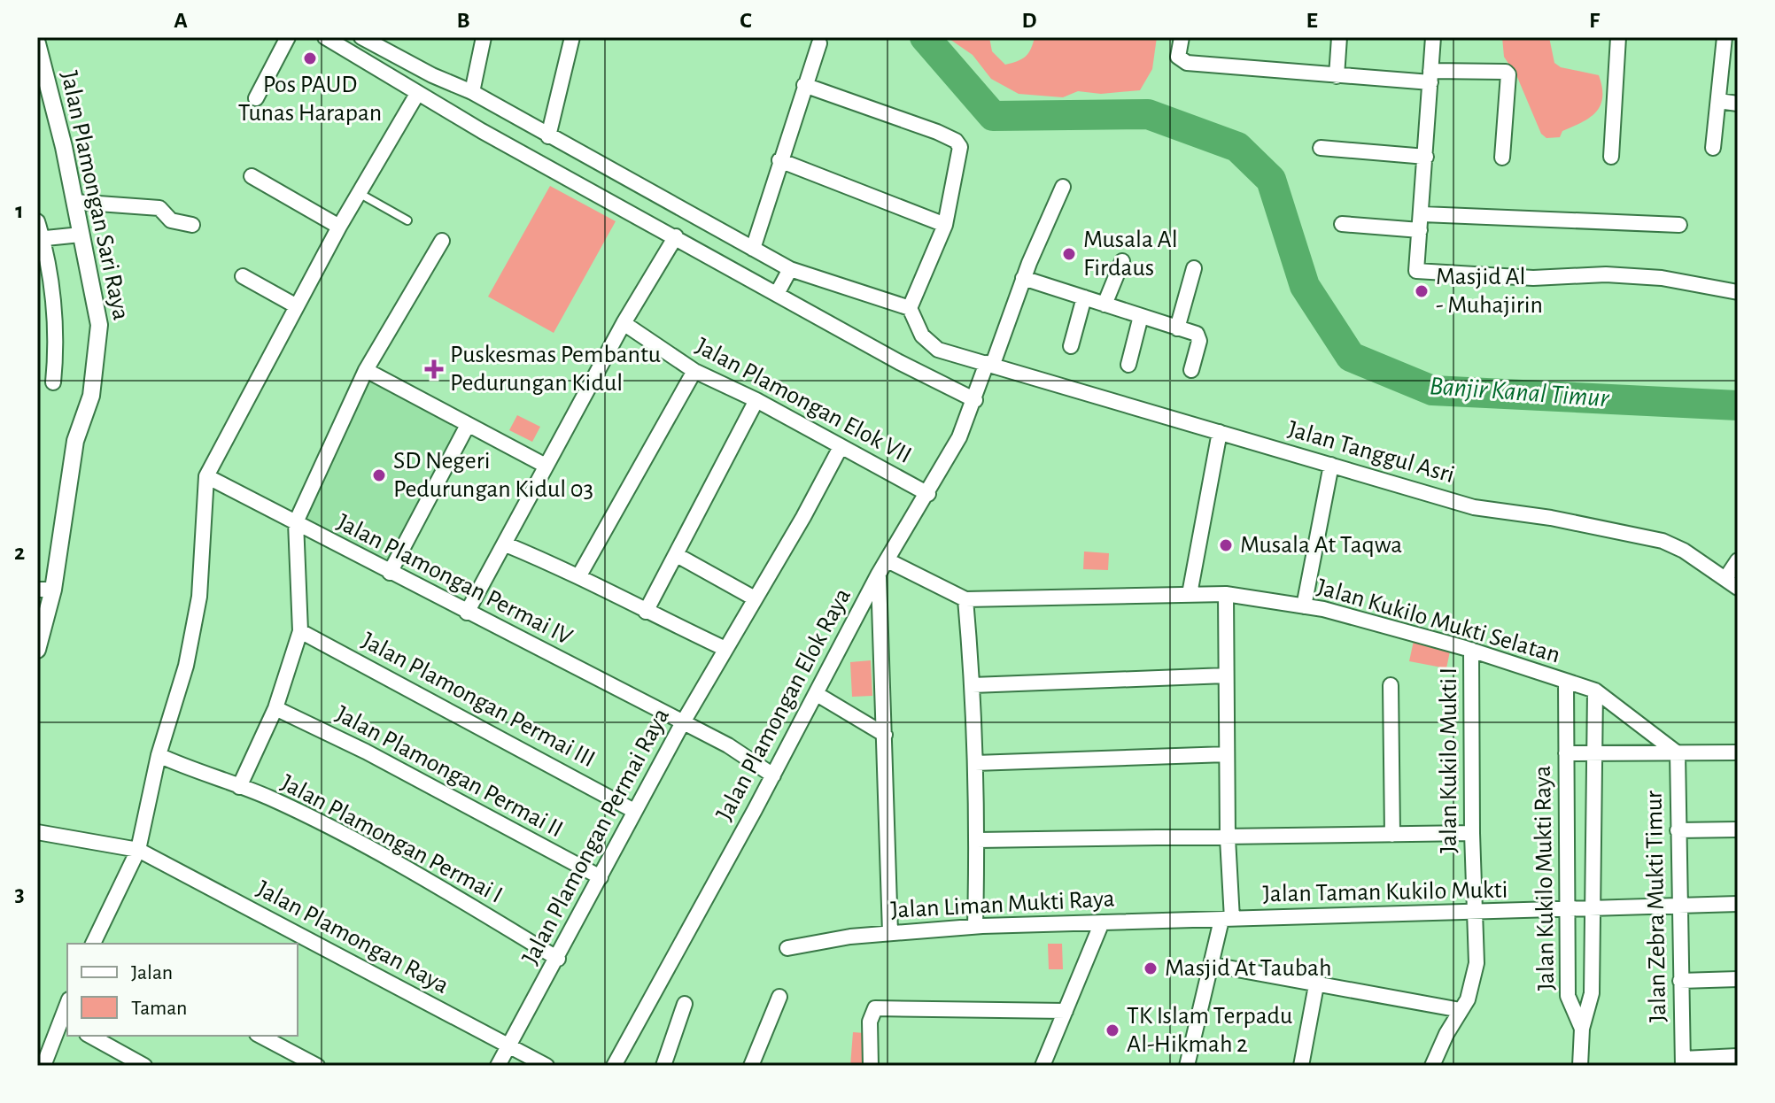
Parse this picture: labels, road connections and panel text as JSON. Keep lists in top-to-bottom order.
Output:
{
  "streets": {
    "street": [
      "Jalan Plamongan Sari Raya",
      "Jalan Plamongan Elok VII",
      "Jalan Tanggul Asri",
      "Jalan Plamongan Permai IV",
      "Jalan Kukilo Mukti Selatan",
      "Jalan Plamongan Permai III",
      "Jalan Plamongan Elok Raya",
      "Jalan Kukilo Mukti I",
      "Jalan Plamongan Permai II",
      "Jalan Plamongan Permai Raya",
      "Jalan Plamongan Permai I",
      "Jalan Kukilo Mukti Raya",
      "Jalan Taman Kukilo Mukti",
      "Jalan Liman Mukti Raya",
      "Jalan Zebra Mukti Timur",
      "Jalan Plamongan Raya"
    ]
  },
  "crossings": [
    ["Jalan Plamongan Elok VII", "Jalan Plamongan Elok Raya"],
    ["Jalan Plamongan Elok VII", "Jalan Plamongan Permai Raya"],
    ["Jalan Tanggul Asri", "Jalan Plamongan Elok Raya"],
    ["Jalan Plamongan Permai IV", "Jalan Plamongan Elok Raya"],
    ["Jalan Plamongan Permai IV", "Jalan Plamongan Permai Raya"],
    ["Jalan Kukilo Mukti Selatan", "Jalan Kukilo Mukti I"],
    ["Jalan Kukilo Mukti Selatan", "Jalan Kukilo Mukti Raya"],
    ["Jalan Plamongan Permai III", "Jalan Plamongan Permai Raya"],
    ["Jalan Kukilo Mukti I", "Jalan Taman Kukilo Mukti"],
    ["Jalan Plamongan Permai II", "Jalan Plamongan Permai Raya"],
    ["Jalan Plamongan Permai Raya", "Jalan Plamongan Permai I"],
    ["Jalan Plamongan Permai Raya", "Jalan Plamongan Raya"],
    ["Jalan Kukilo Mukti Raya", "Jalan Taman Kukilo Mukti"],
    ["Jalan Taman Kukilo Mukti", "Jalan Liman Mukti Raya"],
    ["Jalan Taman Kukilo Mukti", "Jalan Zebra Mukti Timur"]
  ],
  "water": ["Banjir Kanal Timur"],
  "places": {
    "other": [
      "Pos PAUD Tunas Harapan",
      "Musala Al Firdaus",
      "Masjid Al - Muhajirin",
      "SD Negeri Pedurungan Kidul 03",
      "Musala At Taqwa",
      "Masjid At Taubah",
      "TK Islam Terpadu Al-Hikmah 2"
    ],
    "health": ["Puskesmas Pembantu Pedurungan Kidul"]
  },
  "legend": ["Jalan", "Taman"],
  "grid": {
    "columns": [
      "A",
      "B",
      "C",
      "D",
      "E",
      "F"
    ],
    "rows": ["1", "2", "3"]
  }
}
